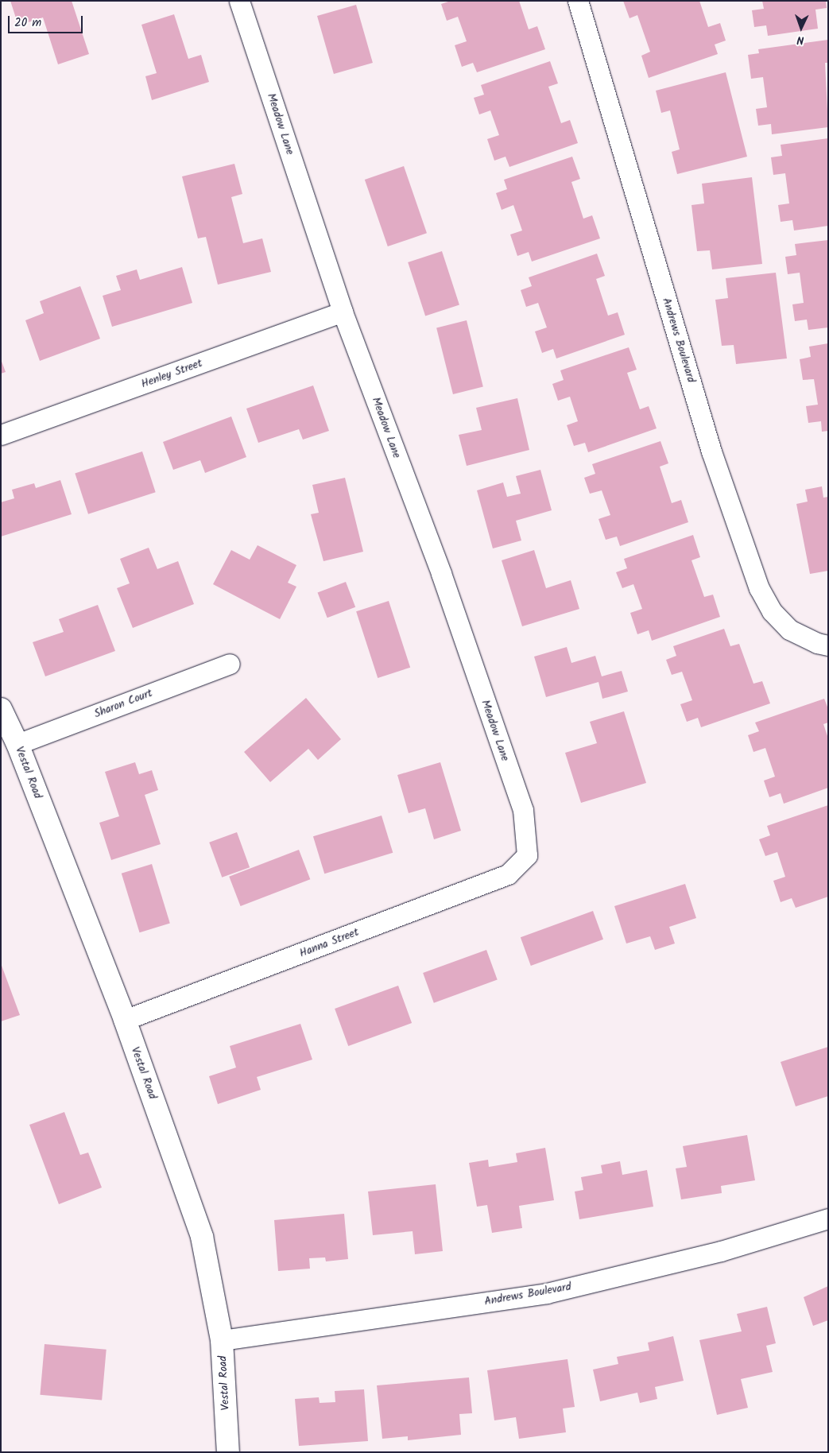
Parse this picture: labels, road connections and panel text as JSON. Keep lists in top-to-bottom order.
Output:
{
  "streets": {
    "street": [
      "Meadow Lane",
      "Andrews Boulevard",
      "Henley Street",
      "Sharon Court",
      "Vestal Road",
      "Hanna Street"
    ]
  },
  "crossings": [
    ["Meadow Lane", "Henley Street"],
    ["Meadow Lane", "Hanna Street"],
    ["Andrews Boulevard", "Vestal Road"],
    ["Sharon Court", "Vestal Road"],
    ["Vestal Road", "Hanna Street"]
  ],
  "scale_bar": "20 m",
  "north": "bottom"
}
